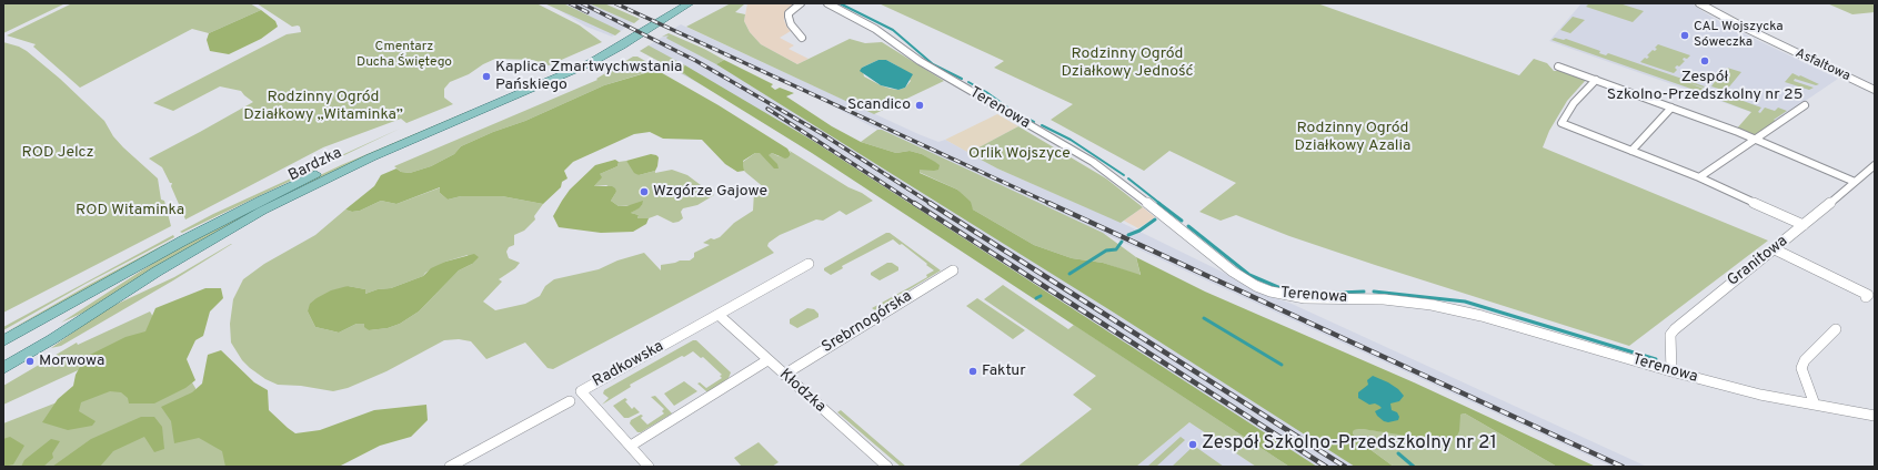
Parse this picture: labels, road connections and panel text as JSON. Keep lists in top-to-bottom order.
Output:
{
  "streets": {
    "main road": ["Bardzka"],
    "street": [
      "Asfaltowa",
      "Terenowa",
      "Granitowa",
      "Srebrnogórska",
      "Radkowska",
      "Kłodzka"
    ]
  },
  "crossings": [
    ["Terenowa", "Granitowa"],
    ["Srebrnogórska", "Kłodzka"],
    ["Radkowska", "Kłodzka"]
  ],
  "parks": [
    "Cmentarz Ducha Świętego",
    "Rodzinny Ogród Działkowy Jedność",
    "Rodzinny Ogród Działkowy „Witaminka”",
    "Rodzinny Ogród Działkowy Azalia",
    "ROD Jelcz",
    "Orlik Wojszyce",
    "ROD Witaminka"
  ],
  "places": [
    "CAL Wojszycka Sóweczka",
    "Zespół Szkolno-Przedszkolny nr 25",
    "Kaplica Zmartwychwstania Pańskiego",
    "Scandico",
    "Wzgórze Gajowe",
    "Morwowa",
    "Faktur",
    "Zespół Szkolno-Przedszkolny nr 21"
  ]
}
